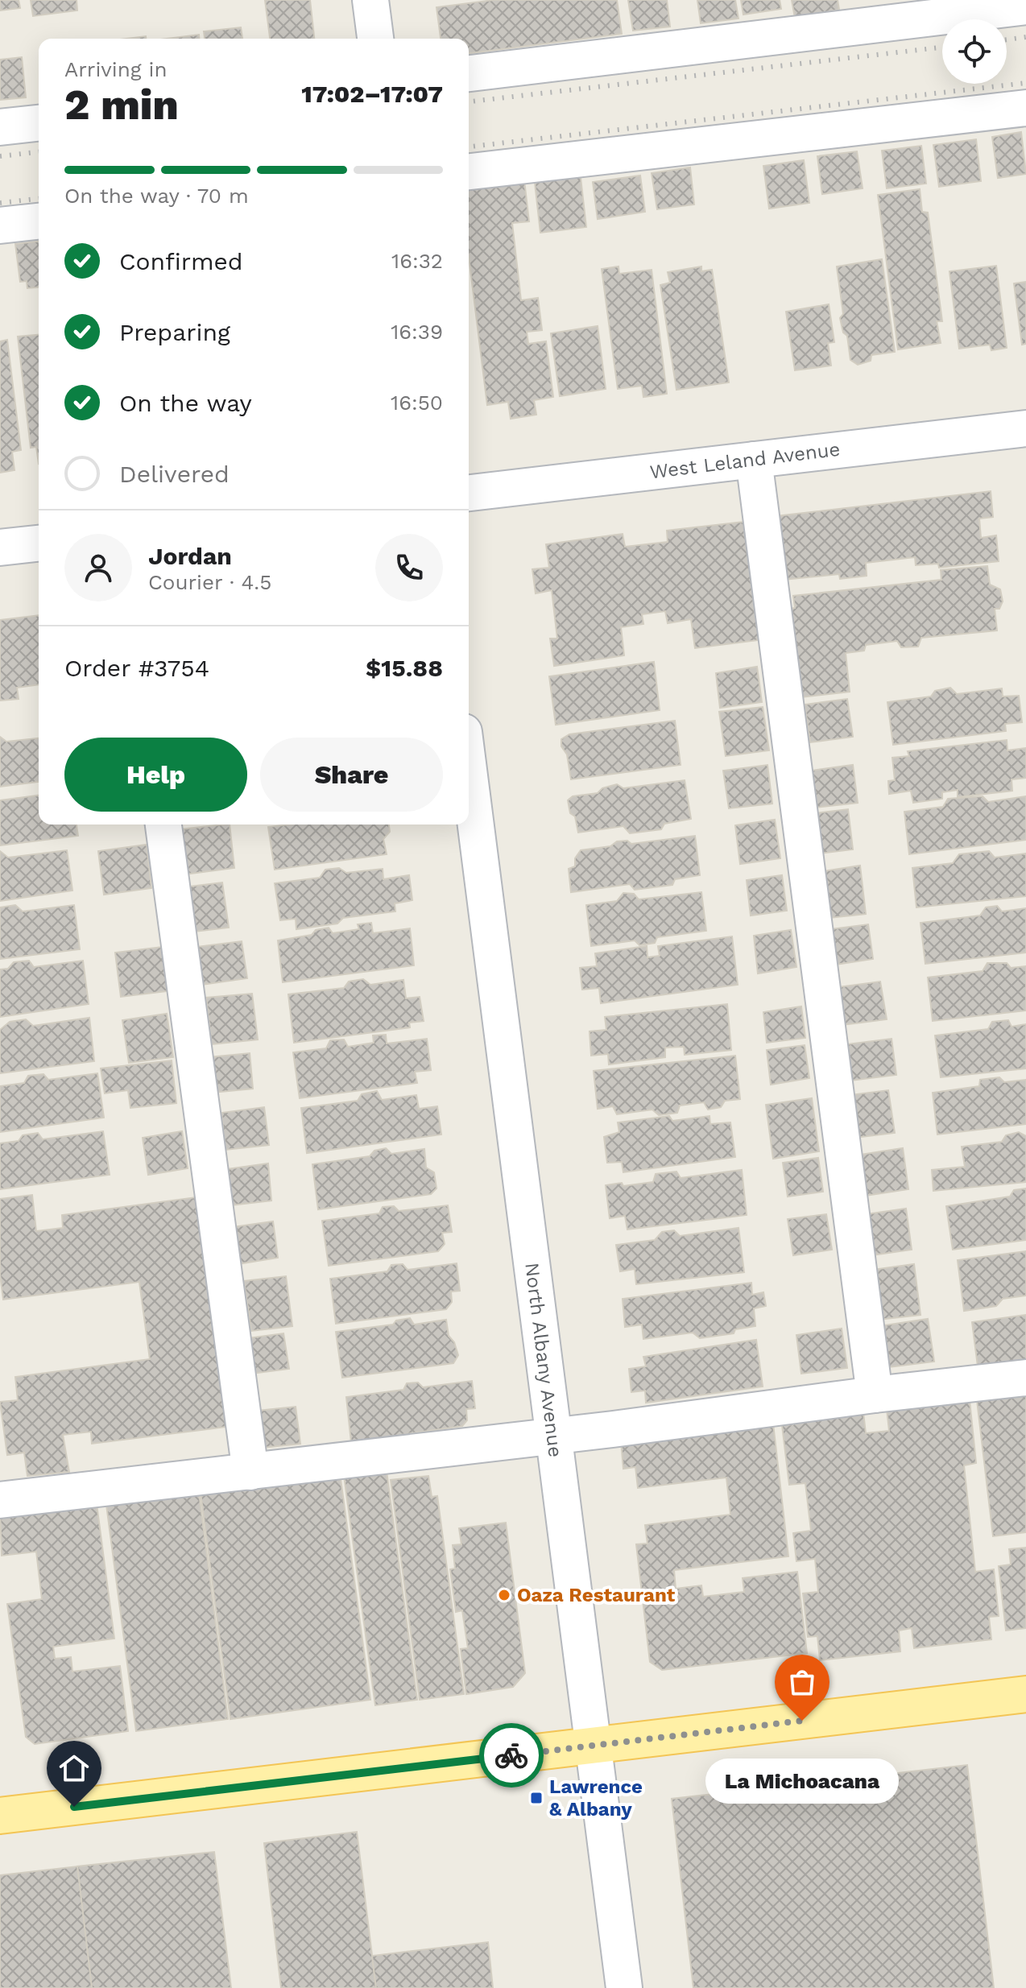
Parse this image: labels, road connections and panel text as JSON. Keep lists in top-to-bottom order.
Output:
{
  "streets": {
    "street": ["West Leland Avenue", "North Albany Avenue"]
  },
  "places": {
    "other": ["Oaza Restaurant", "La Michoacana"],
    "transit": ["Lawrence & Albany"]
  },
  "page": {
    "heading": ["2 min", "Arriving in", "17:02–17:07"],
    "panel": [
      "Jordan",
      "Courier · 4.5",
      "Order #3754",
      "$15.88"
    ],
    "bar": "On the way · 70 m",
    "list": [
      ["Confirmed", "16:32"],
      ["Preparing", "16:39"],
      ["On the way", "16:50"],
      "Delivered"
    ],
    "buttons": ["Help", "Share"],
    "bubble": "La Michoacana"
  }
}
